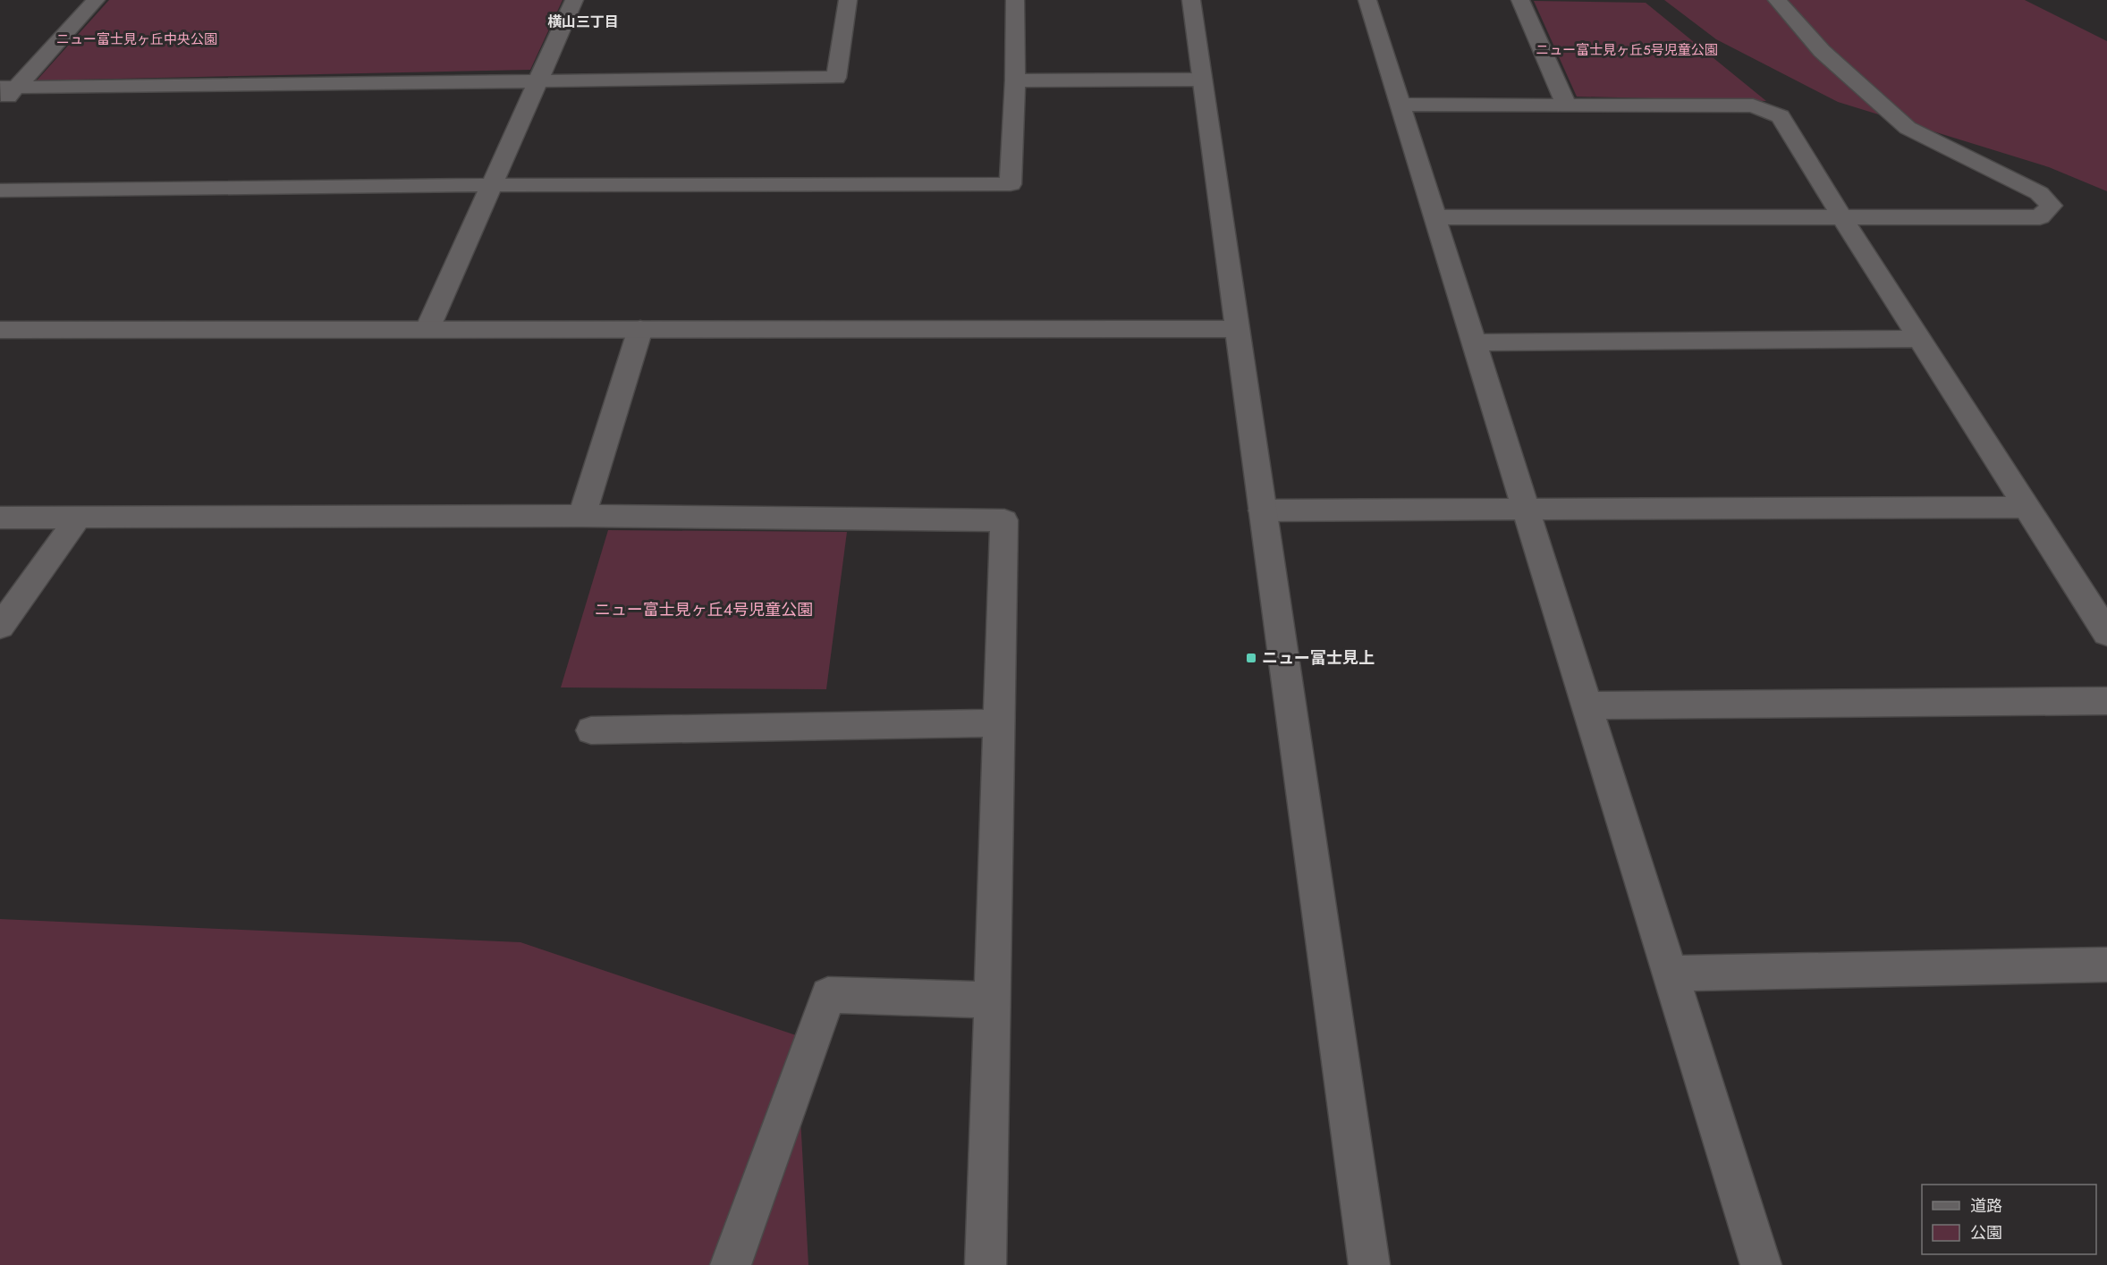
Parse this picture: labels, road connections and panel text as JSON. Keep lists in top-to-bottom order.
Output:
{
  "districts": ["横山三丁目"],
  "parks": ["ニュー富士見ヶ丘中央公園", "ニュー富士見ヶ丘5号児童公園", "ニュー富士見ヶ丘4号児童公園"],
  "places": {
    "transit": ["ニュー富士見上"]
  },
  "legend": ["道路", "公園"]
}
